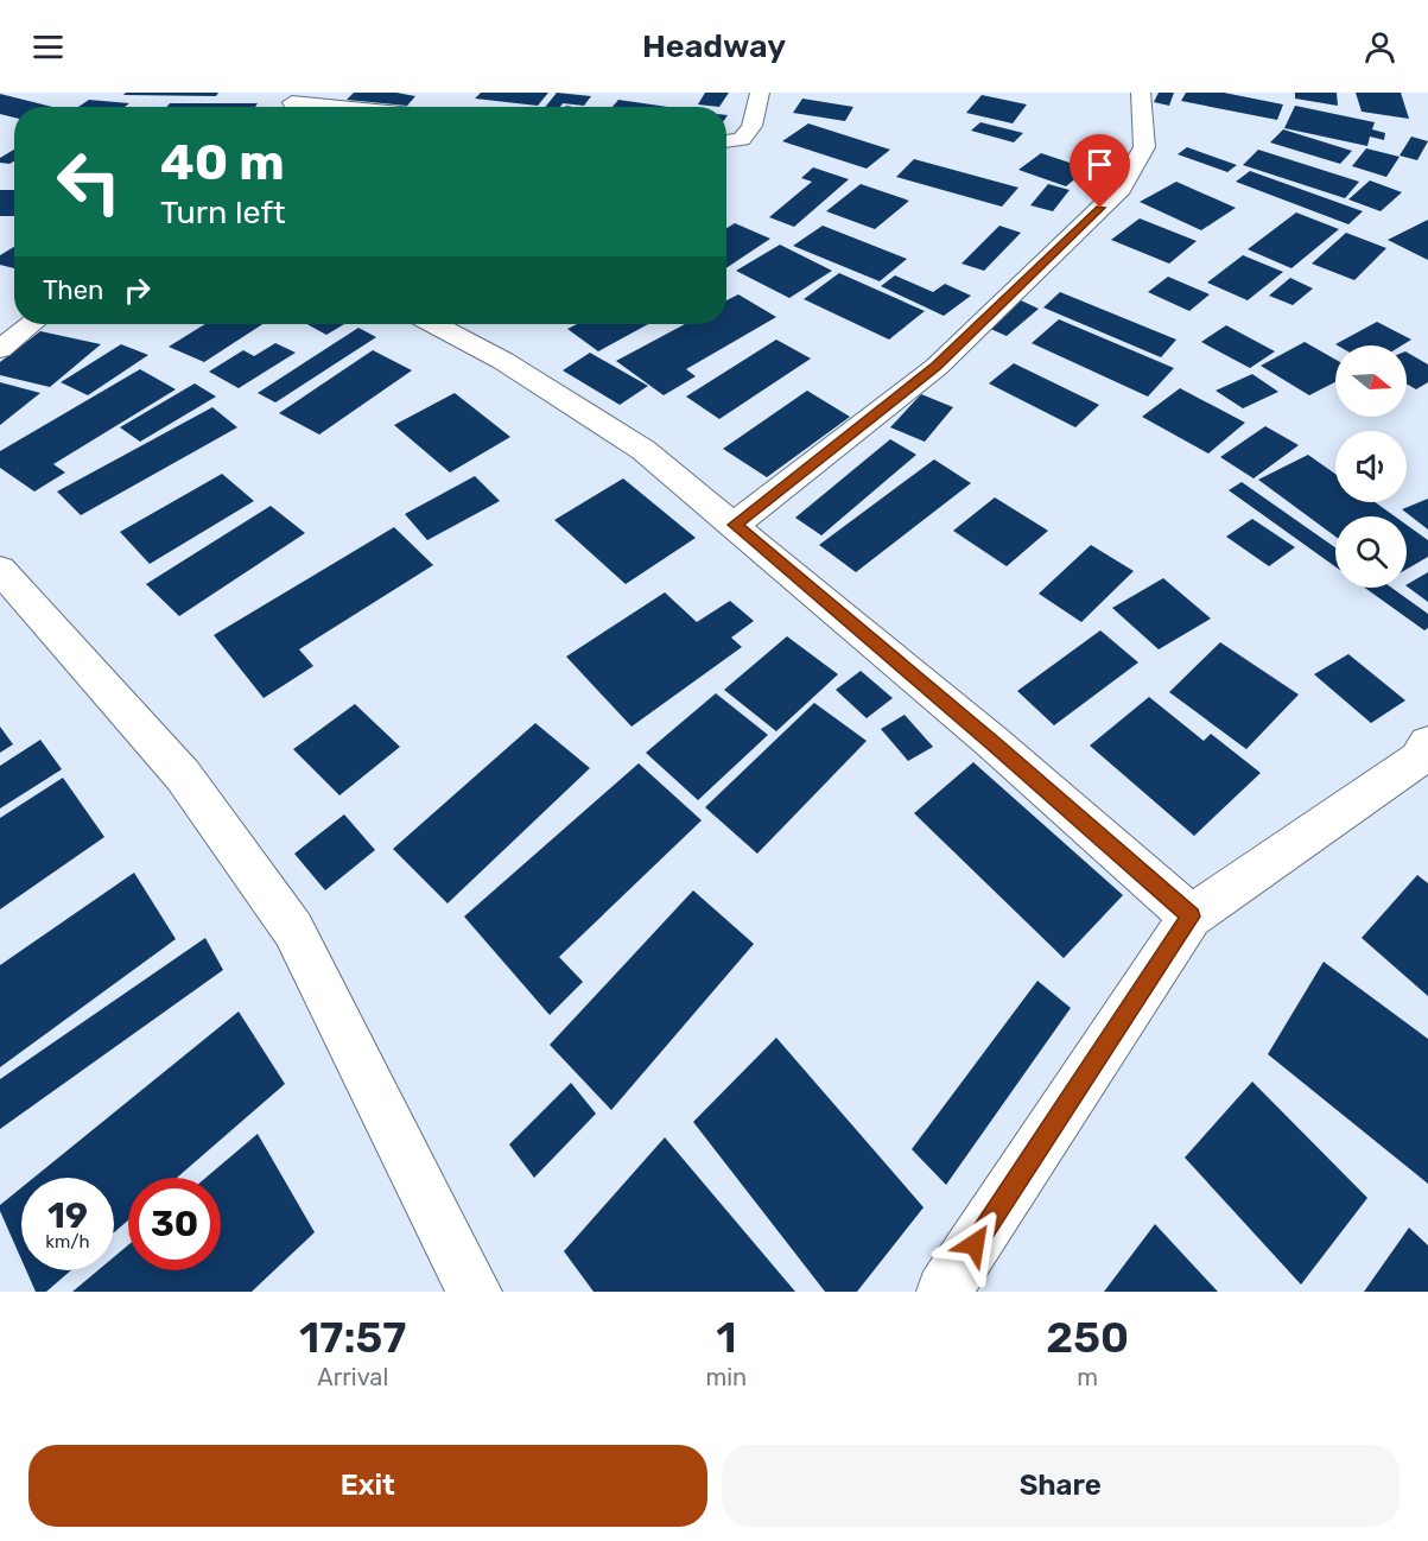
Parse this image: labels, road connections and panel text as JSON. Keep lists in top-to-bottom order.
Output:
{
  "north": "right",
  "page": {
    "header": "Headway",
    "turn": ["40 m", "Turn left"],
    "then": "Then",
    "speed": "19 km/h",
    "limit": "30",
    "eta": [
      "17:57",
      "Arrival",
      "1",
      "min",
      "250",
      "m"
    ],
    "buttons": ["Exit", "Share"]
  }
}
